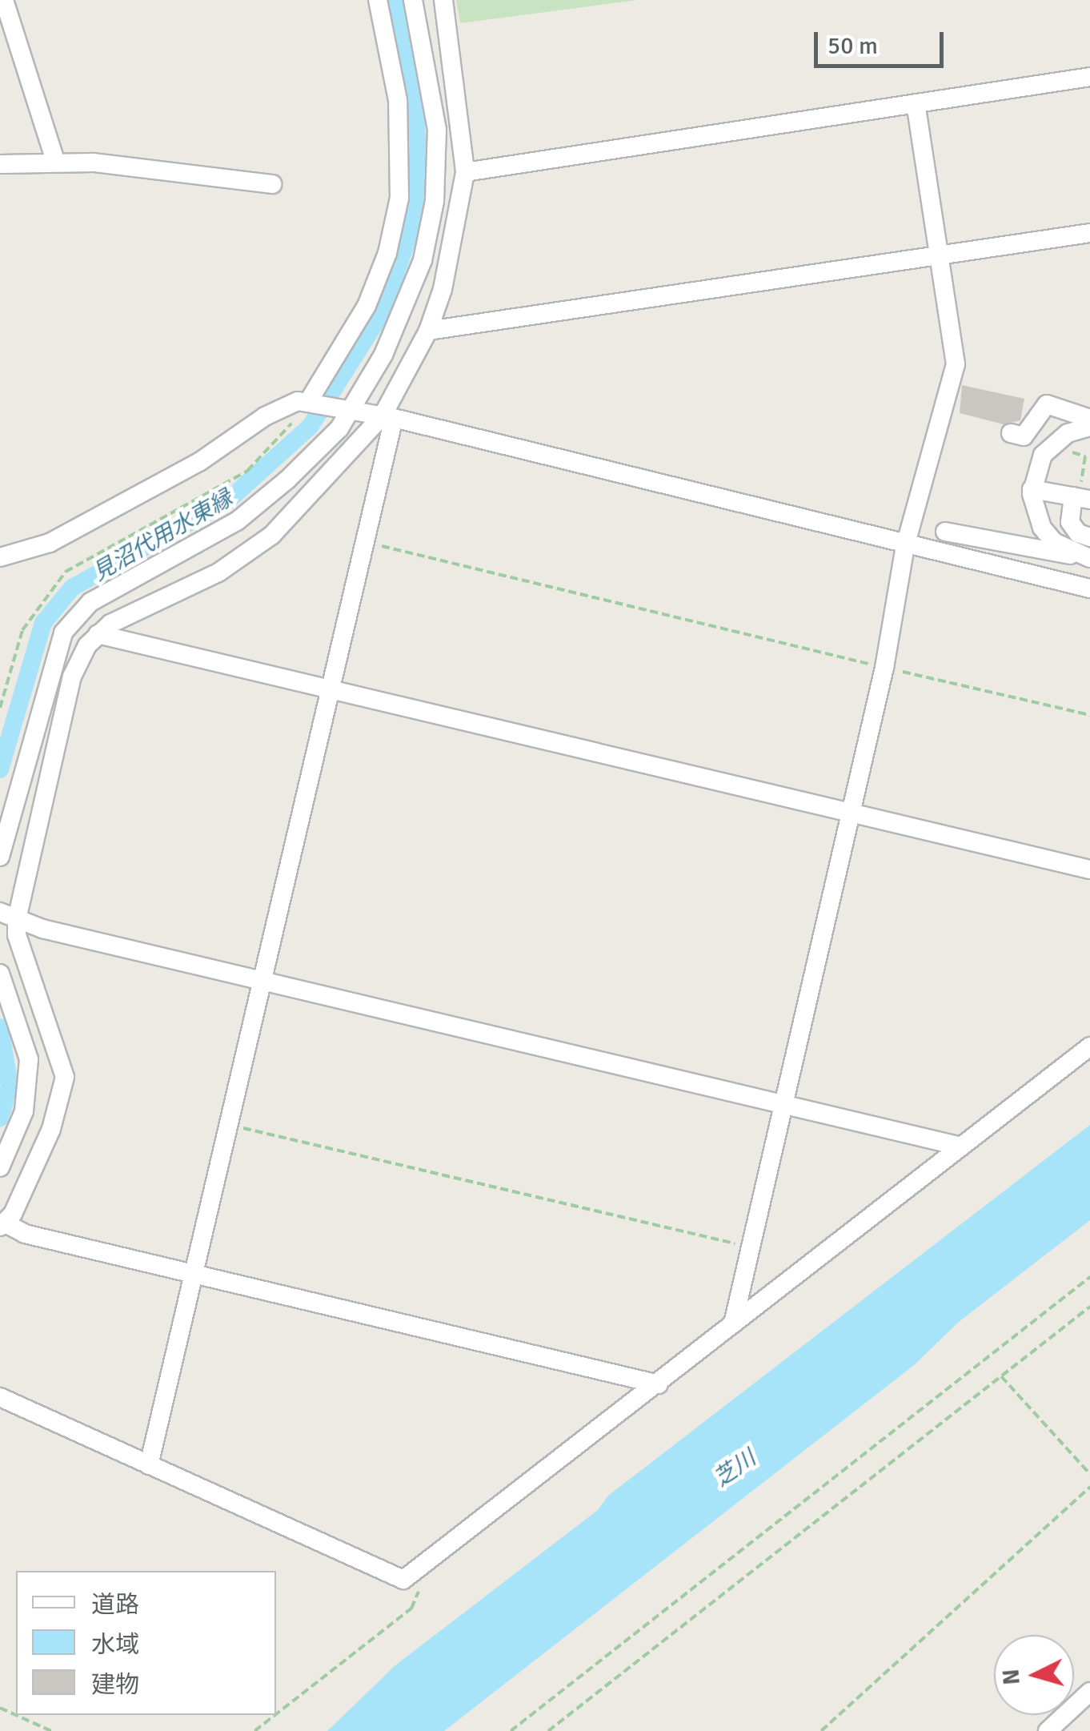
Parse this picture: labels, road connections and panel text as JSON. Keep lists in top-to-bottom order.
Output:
{
  "water": ["見沼代用水東縁", "芝川"],
  "legend": ["道路", "水域", "建物"],
  "scale_bar": "50 m",
  "north": "left"
}
